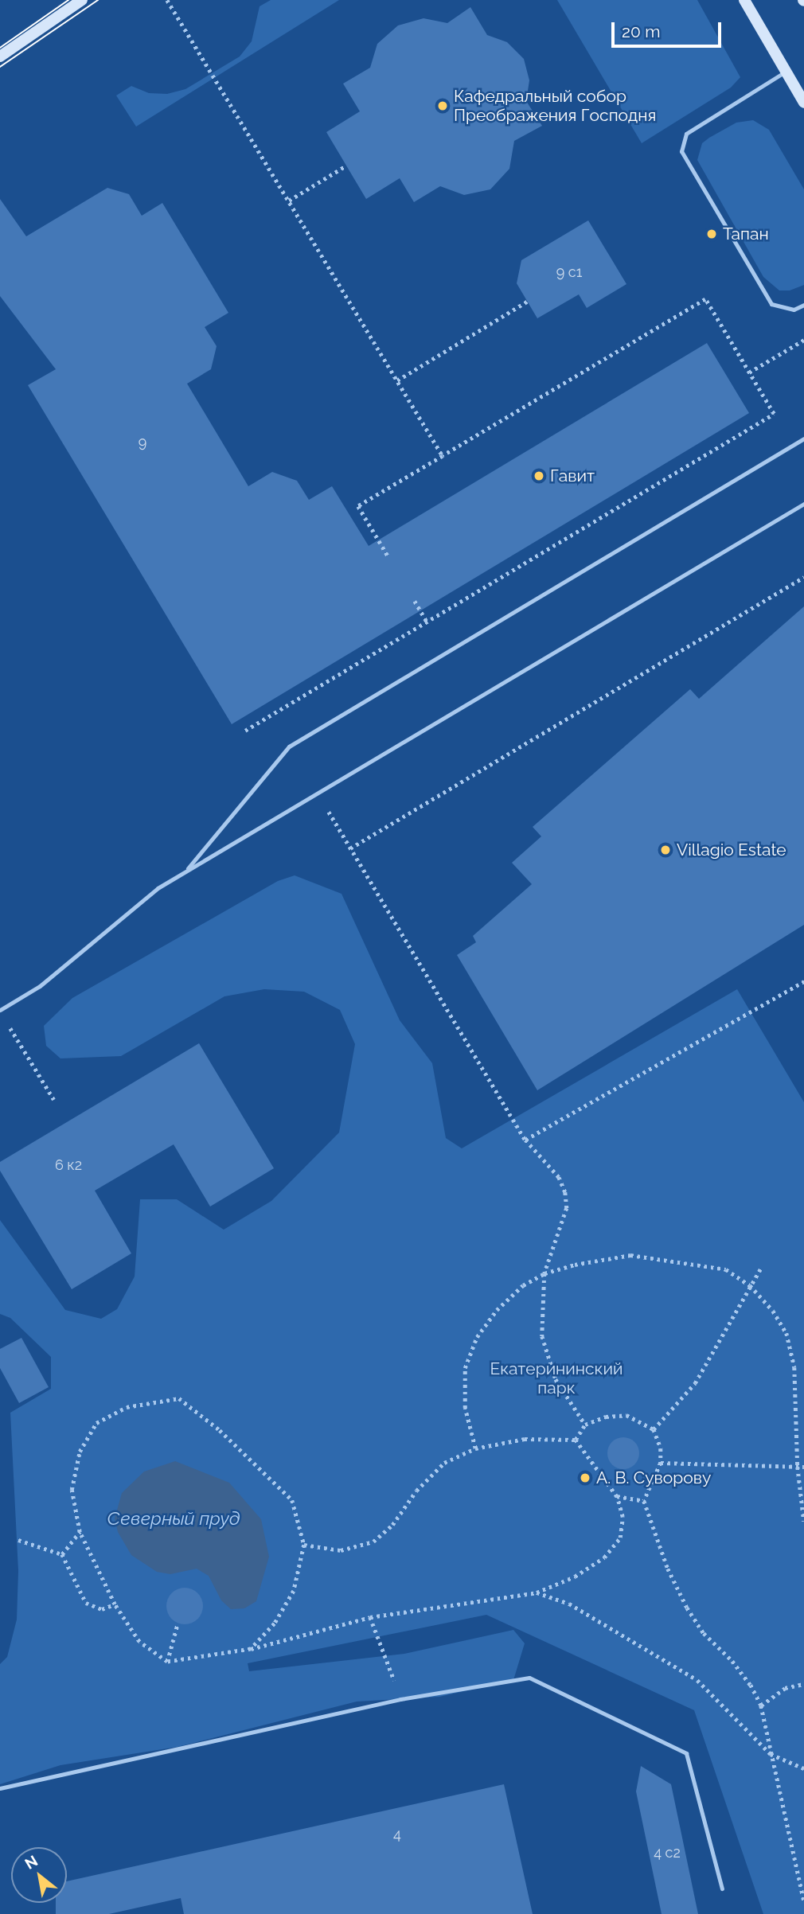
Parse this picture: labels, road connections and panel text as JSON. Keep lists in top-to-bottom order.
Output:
{
  "water": ["Северный пруд"],
  "parks": ["Екатерининский парк"],
  "places": [
    "Кафедральный собор Преображения Господня",
    "Тапан",
    "Гавит",
    "Villagio Estate",
    "А. В. Суворову"
  ],
  "house_numbers": [
    "9 c1",
    "9",
    "6 к2",
    "4",
    "4 с2"
  ],
  "scale_bar": "20 m",
  "north": "top left"
}
